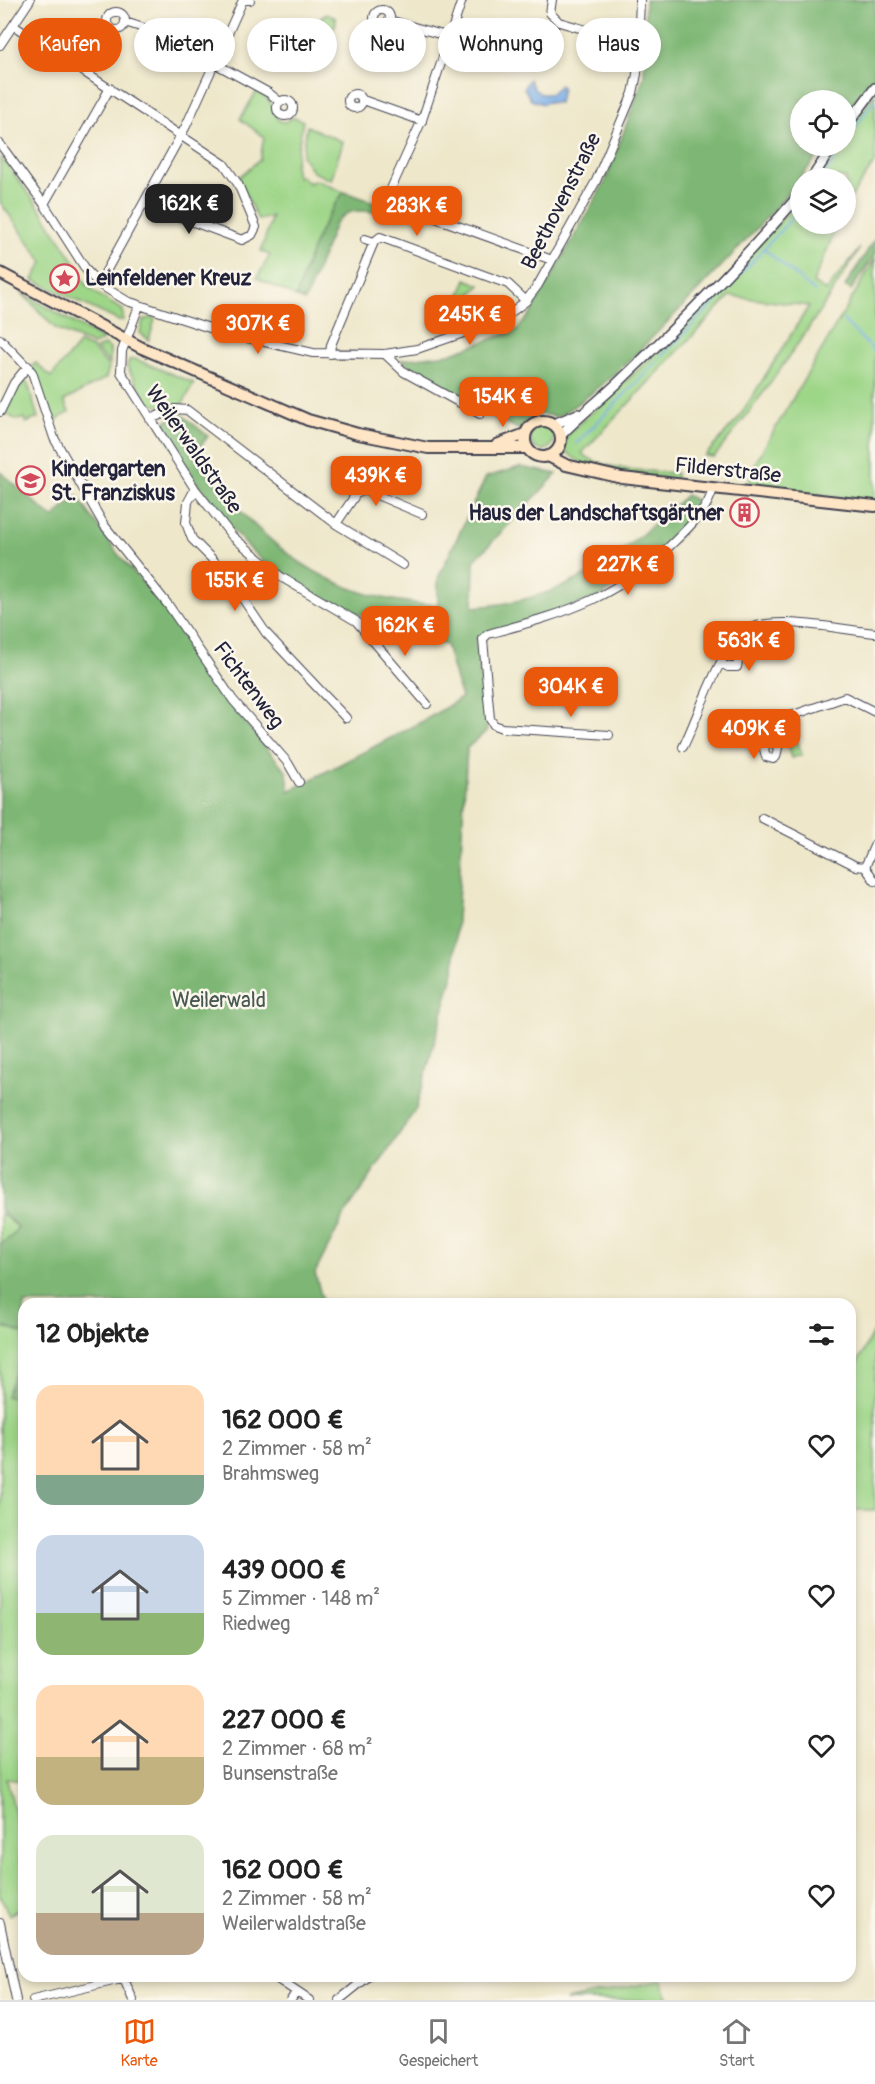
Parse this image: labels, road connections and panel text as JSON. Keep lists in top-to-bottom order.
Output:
{
  "streets": {
    "main road": ["Filderstraße"],
    "street": ["Beethovenstraße", "Weilerwaldstraße", "Fichtenweg"]
  },
  "parks": ["Weilerwald"],
  "places": {
    "place": ["Leinfeldener Kreuz"],
    "school or university": ["Kindergarten St. Franziskus"],
    "building": ["Haus der Landschaftsgärtner"]
  },
  "page": {
    "chip": [
      "Kaufen",
      "Mieten",
      "Filter",
      "Neu",
      "Wohnung",
      "Haus"
    ],
    "price": [
      "162K €",
      "283K €",
      "245K €",
      "307K €",
      "154K €",
      "439K €",
      "227K €",
      "155K €",
      "162K €",
      "563K €",
      "304K €",
      "409K €"
    ],
    "heading": "12 Objekte",
    "list": [
      {
        "name": "162 000 €",
        "note": "2 Zimmer · 58 m² · Brahmsweg"
      },
      {
        "name": "439 000 €",
        "note": "5 Zimmer · 148 m² · Riedweg"
      },
      {
        "name": "227 000 €",
        "note": "2 Zimmer · 68 m² · Bunsenstraße"
      },
      {
        "name": "162 000 €",
        "note": "2 Zimmer · 58 m² · Weilerwaldstraße"
      }
    ],
    "tabs": ["Karte", "Gespeichert", "Start"]
  }
}
